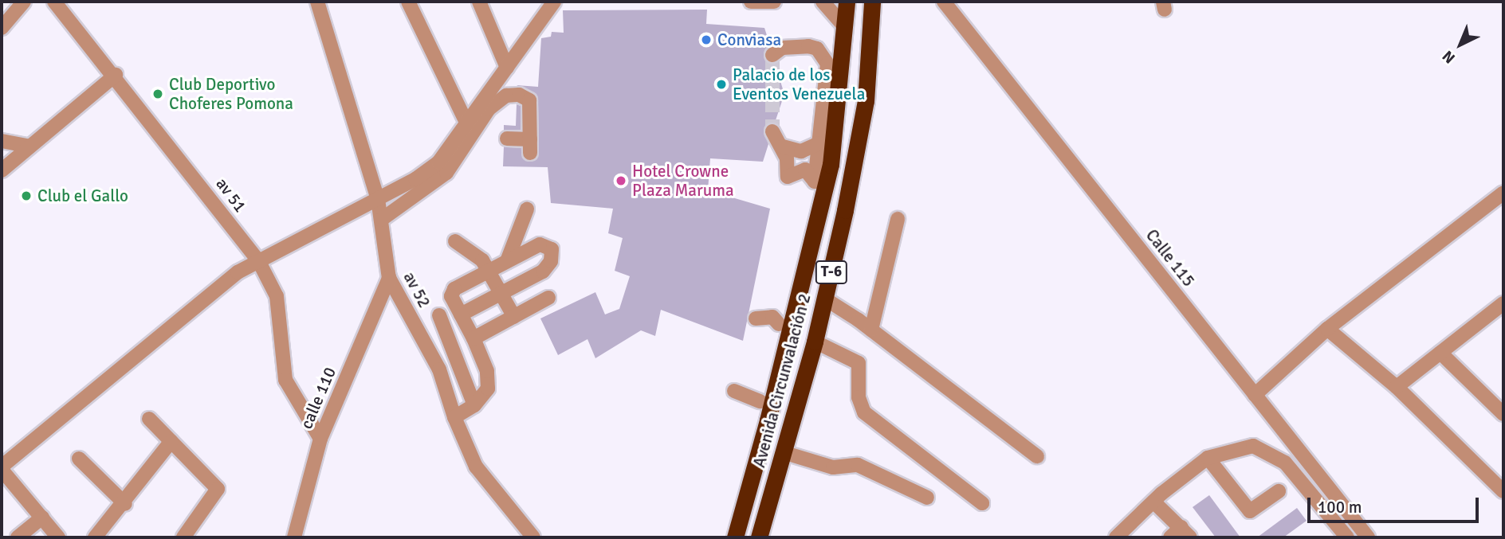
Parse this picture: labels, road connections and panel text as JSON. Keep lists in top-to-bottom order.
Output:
{
  "streets": {
    "highway": ["T-6", "Avenida Circunvalación 2"],
    "street": [
      "av 51",
      "Calle 115",
      "av 52",
      "calle 110"
    ]
  },
  "crossings": [
    ["av 51", "calle 110"],
    ["av 52", "calle 110"]
  ],
  "places": [
    "Conviasa",
    "Palacio de los Eventos Venezuela",
    "Club Deportivo Choferes Pomona",
    "Hotel Crowne Plaza Maruma",
    "Club el Gallo"
  ],
  "scale_bar": "100 m",
  "north": "bottom left"
}
